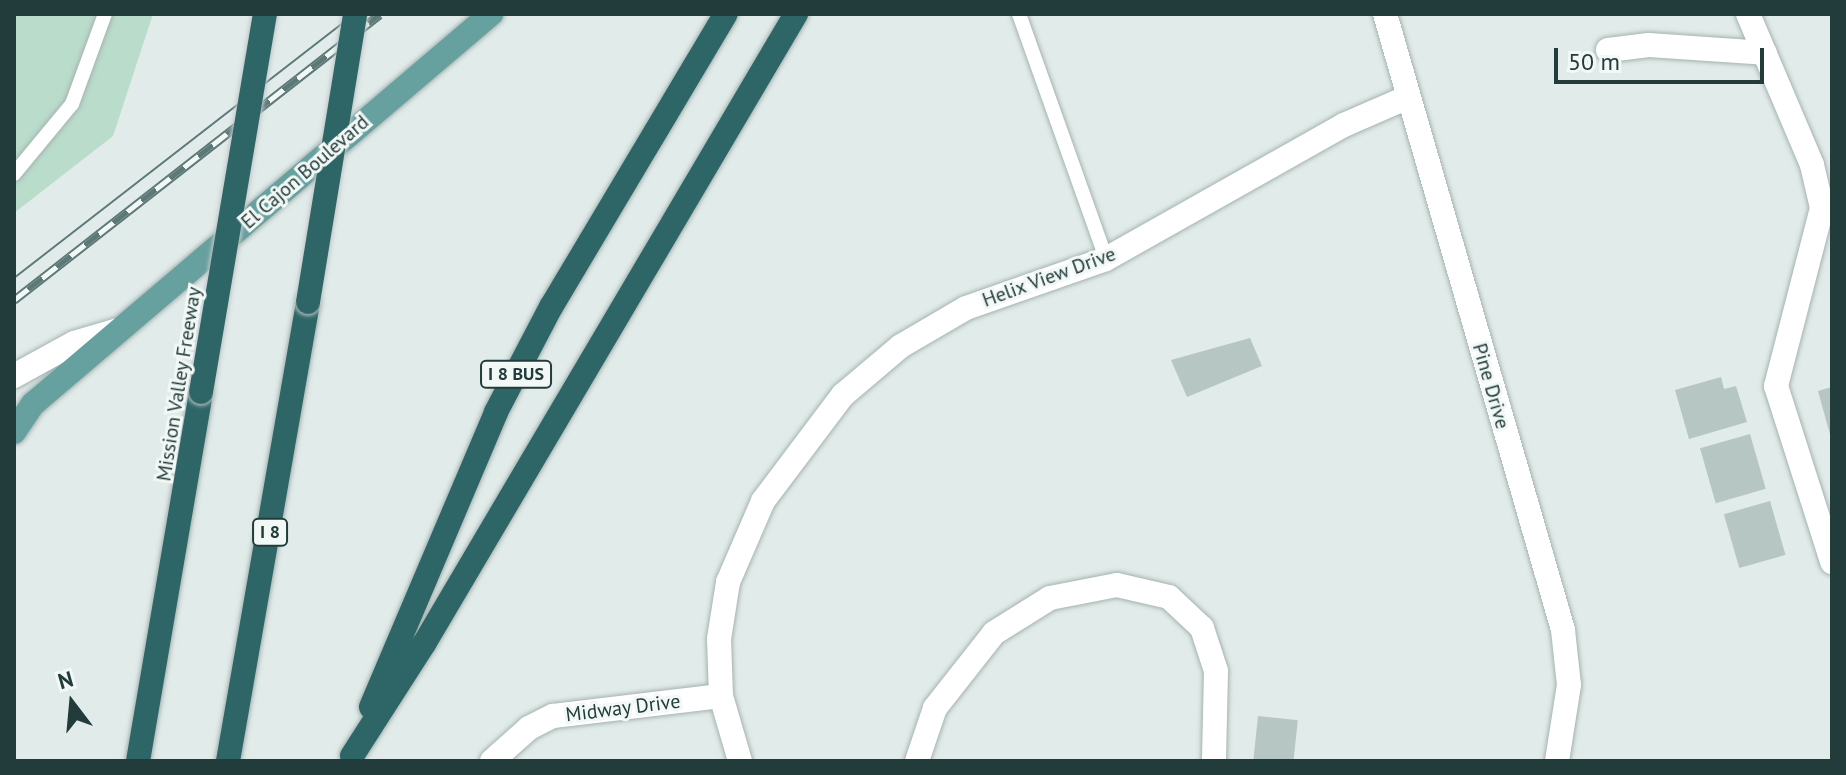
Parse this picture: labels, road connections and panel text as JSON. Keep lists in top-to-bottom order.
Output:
{
  "streets": {
    "highway": ["I 8 BUS", "Mission Valley Freeway", "I 8"],
    "main road": ["El Cajon Boulevard"],
    "street": ["Helix View Drive", "Pine Drive", "Midway Drive"]
  },
  "crossings": [
    ["Helix View Drive", "Pine Drive"],
    ["Helix View Drive", "Midway Drive"]
  ],
  "scale_bar": "50 m",
  "north": "top"
}
